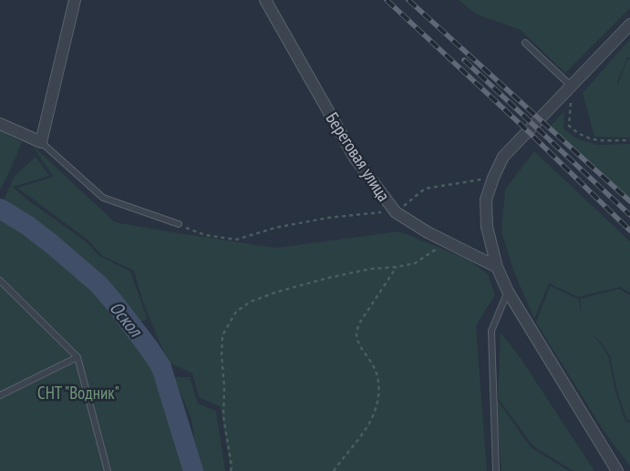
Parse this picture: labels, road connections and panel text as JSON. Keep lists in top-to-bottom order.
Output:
{
  "streets": {
    "street": ["Береговая улица"]
  },
  "water": ["Оскол"],
  "parks": ["СНТ \"Водник\""]
}
